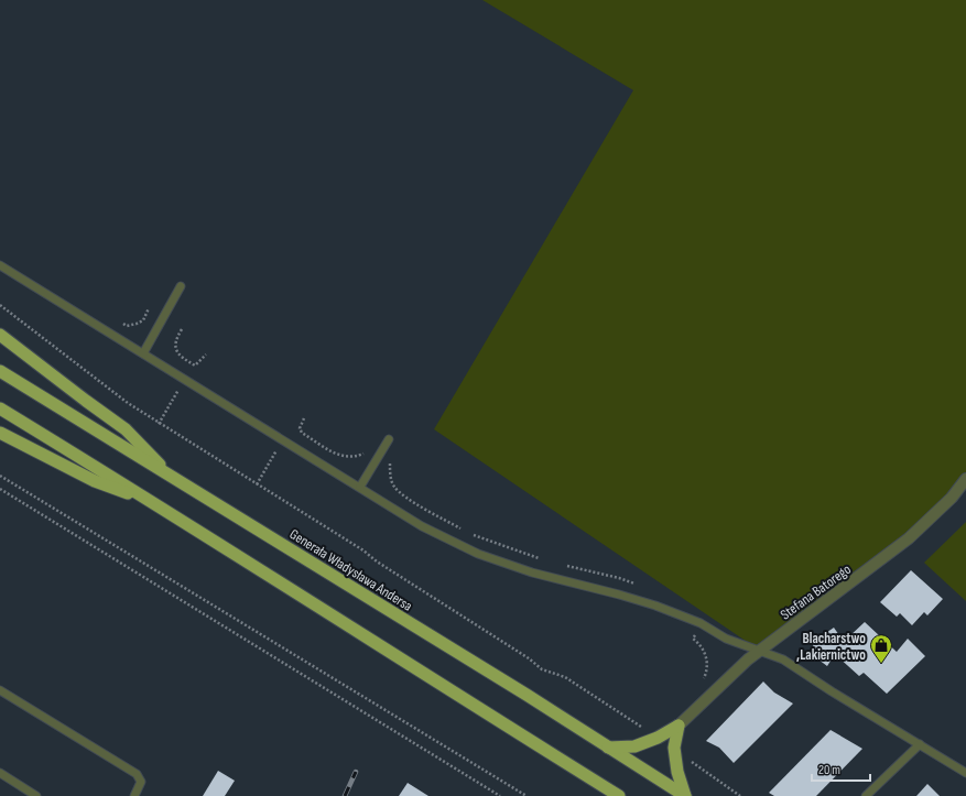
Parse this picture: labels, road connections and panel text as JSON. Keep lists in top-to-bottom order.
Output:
{
  "streets": {
    "highway": ["Generała Władysława Andersa"],
    "street": ["Stefana Batorego"]
  },
  "places": {
    "shop": ["Blacharstwo ,Lakiernictwo"]
  },
  "scale_bar": "20 m"
}
